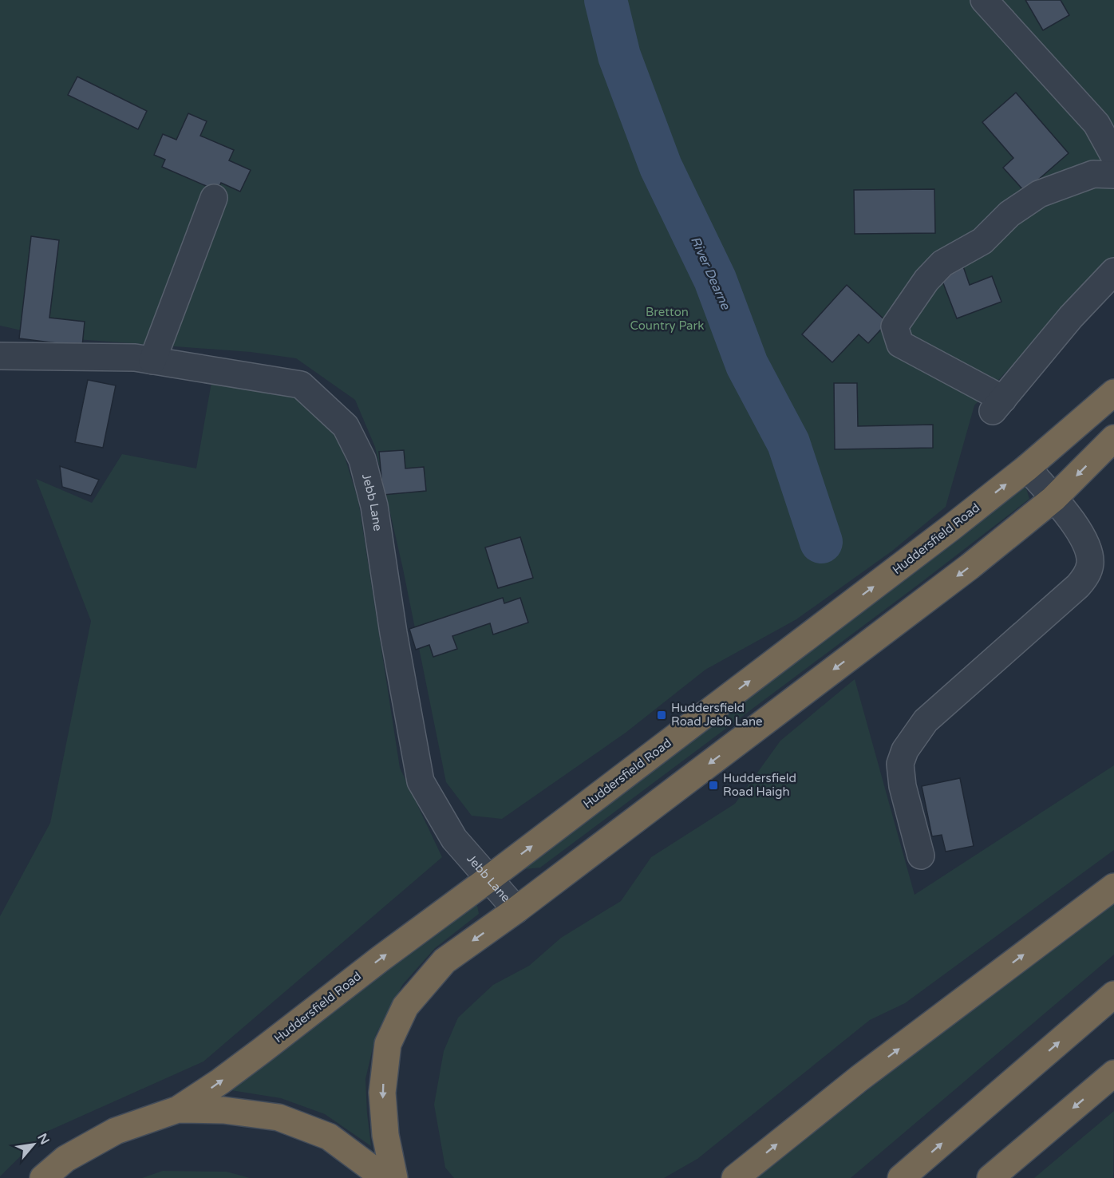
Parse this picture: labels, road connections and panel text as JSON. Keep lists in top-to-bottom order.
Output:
{
  "streets": {
    "highway": ["Huddersfield Road"],
    "street": ["Jebb Lane"]
  },
  "crossings": [
    ["Jebb Lane", "Huddersfield Road"]
  ],
  "water": ["River Dearne"],
  "parks": ["Bretton Country Park"],
  "places": {
    "transit": ["Huddersfield Road Jebb Lane", "Huddersfield Road Haigh"]
  },
  "north": "top right"
}
